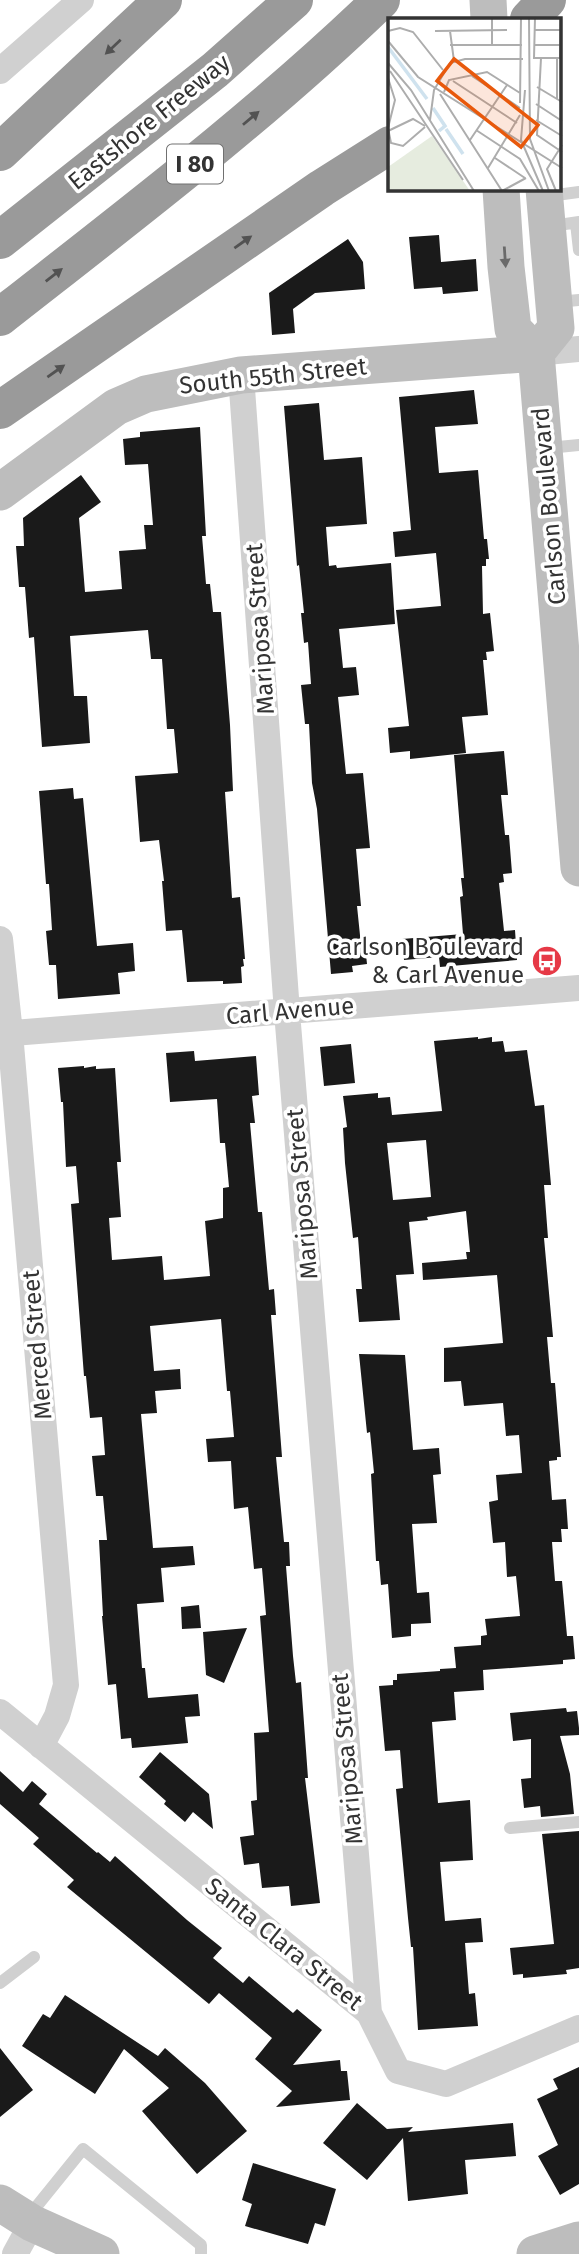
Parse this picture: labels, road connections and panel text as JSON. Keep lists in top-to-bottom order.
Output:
{
  "streets": {
    "highway": ["Eastshore Freeway", "I 80"],
    "main road": ["South 55th Street", "Carlson Boulevard"],
    "street": [
      "Mariposa Street",
      "Carl Avenue",
      "Merced Street",
      "Santa Clara Street"
    ]
  },
  "crossings": [
    ["South 55th Street", "Carlson Boulevard"],
    ["South 55th Street", "Mariposa Street"],
    ["Mariposa Street", "Carl Avenue"],
    ["Mariposa Street", "Santa Clara Street"],
    ["Carl Avenue", "Merced Street"],
    ["Merced Street", "Santa Clara Street"]
  ],
  "places": {
    "bus stop": ["Carlson Boulevard & Carl Avenue"]
  }
}
